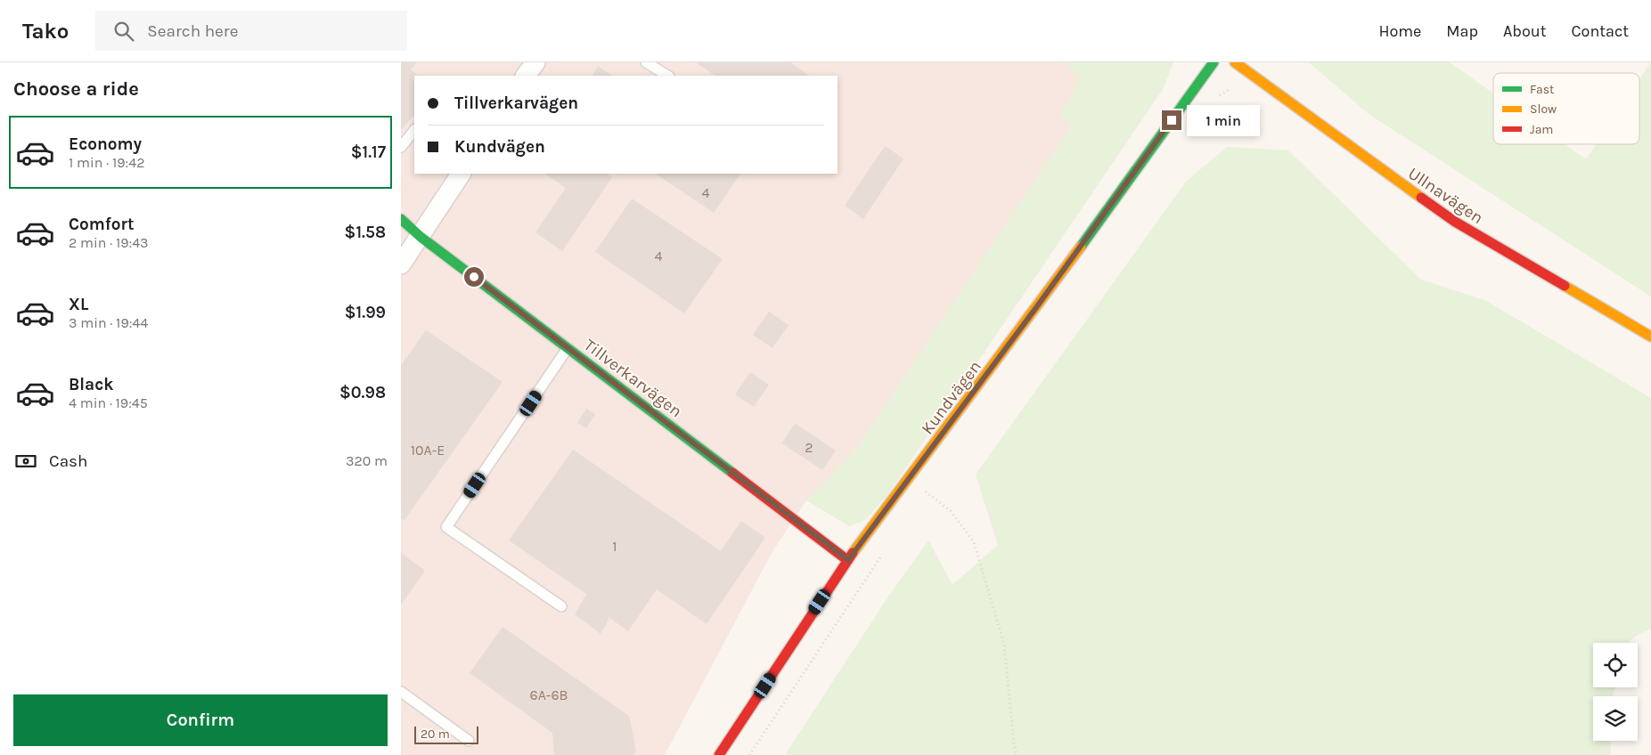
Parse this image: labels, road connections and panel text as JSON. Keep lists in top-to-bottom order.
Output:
{
  "streets": {
    "street": ["Ullnavägen", "Tillverkarvägen", "Kundvägen"]
  },
  "crossings": [
    ["Tillverkarvägen", "Kundvägen"]
  ],
  "house_numbers": [
    "4",
    "4",
    "2",
    "10A-E",
    "1",
    "6A-6B"
  ],
  "legend": ["Fast", "Slow", "Jam"],
  "scale_bar": "20 m",
  "page": {
    "header": "Tako",
    "search": "Search here",
    "nav": [
      "Home",
      "Map",
      "About",
      "Contact"
    ],
    "heading": "Choose a ride",
    "banner": ["Tillverkarvägen", "Kundvägen"],
    "bubble": "1 min",
    "list": [
      {
        "name": "Economy",
        "note": "1 min · 19:42",
        "value": "$1.17"
      },
      {
        "name": "Comfort",
        "note": "2 min · 19:43",
        "value": "$1.58"
      },
      {
        "name": "XL",
        "note": "3 min · 19:44",
        "value": "$1.99"
      },
      {
        "name": "Black",
        "note": "4 min · 19:45",
        "value": "$0.98"
      }
    ],
    "pay": ["Cash", "320 m"],
    "buttons": "Confirm",
    "scale": "20 m"
  }
}
